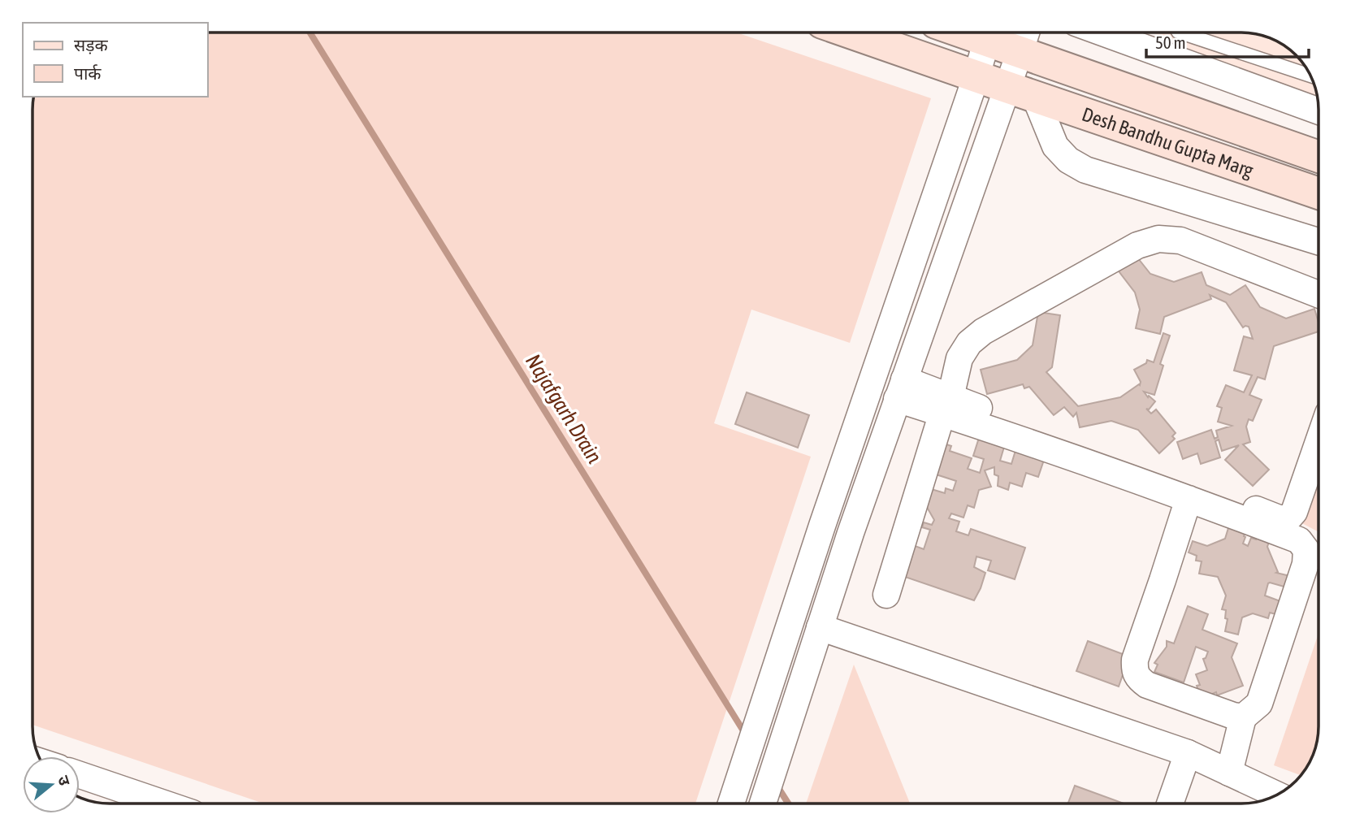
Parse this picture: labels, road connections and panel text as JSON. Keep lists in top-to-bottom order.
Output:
{
  "streets": {
    "street": ["Desh Bandhu Gupta Marg"]
  },
  "water": ["Najafgarh Drain"],
  "legend": ["सड़क", "पार्क"],
  "scale_bar": "50 m",
  "north": "right"
}
